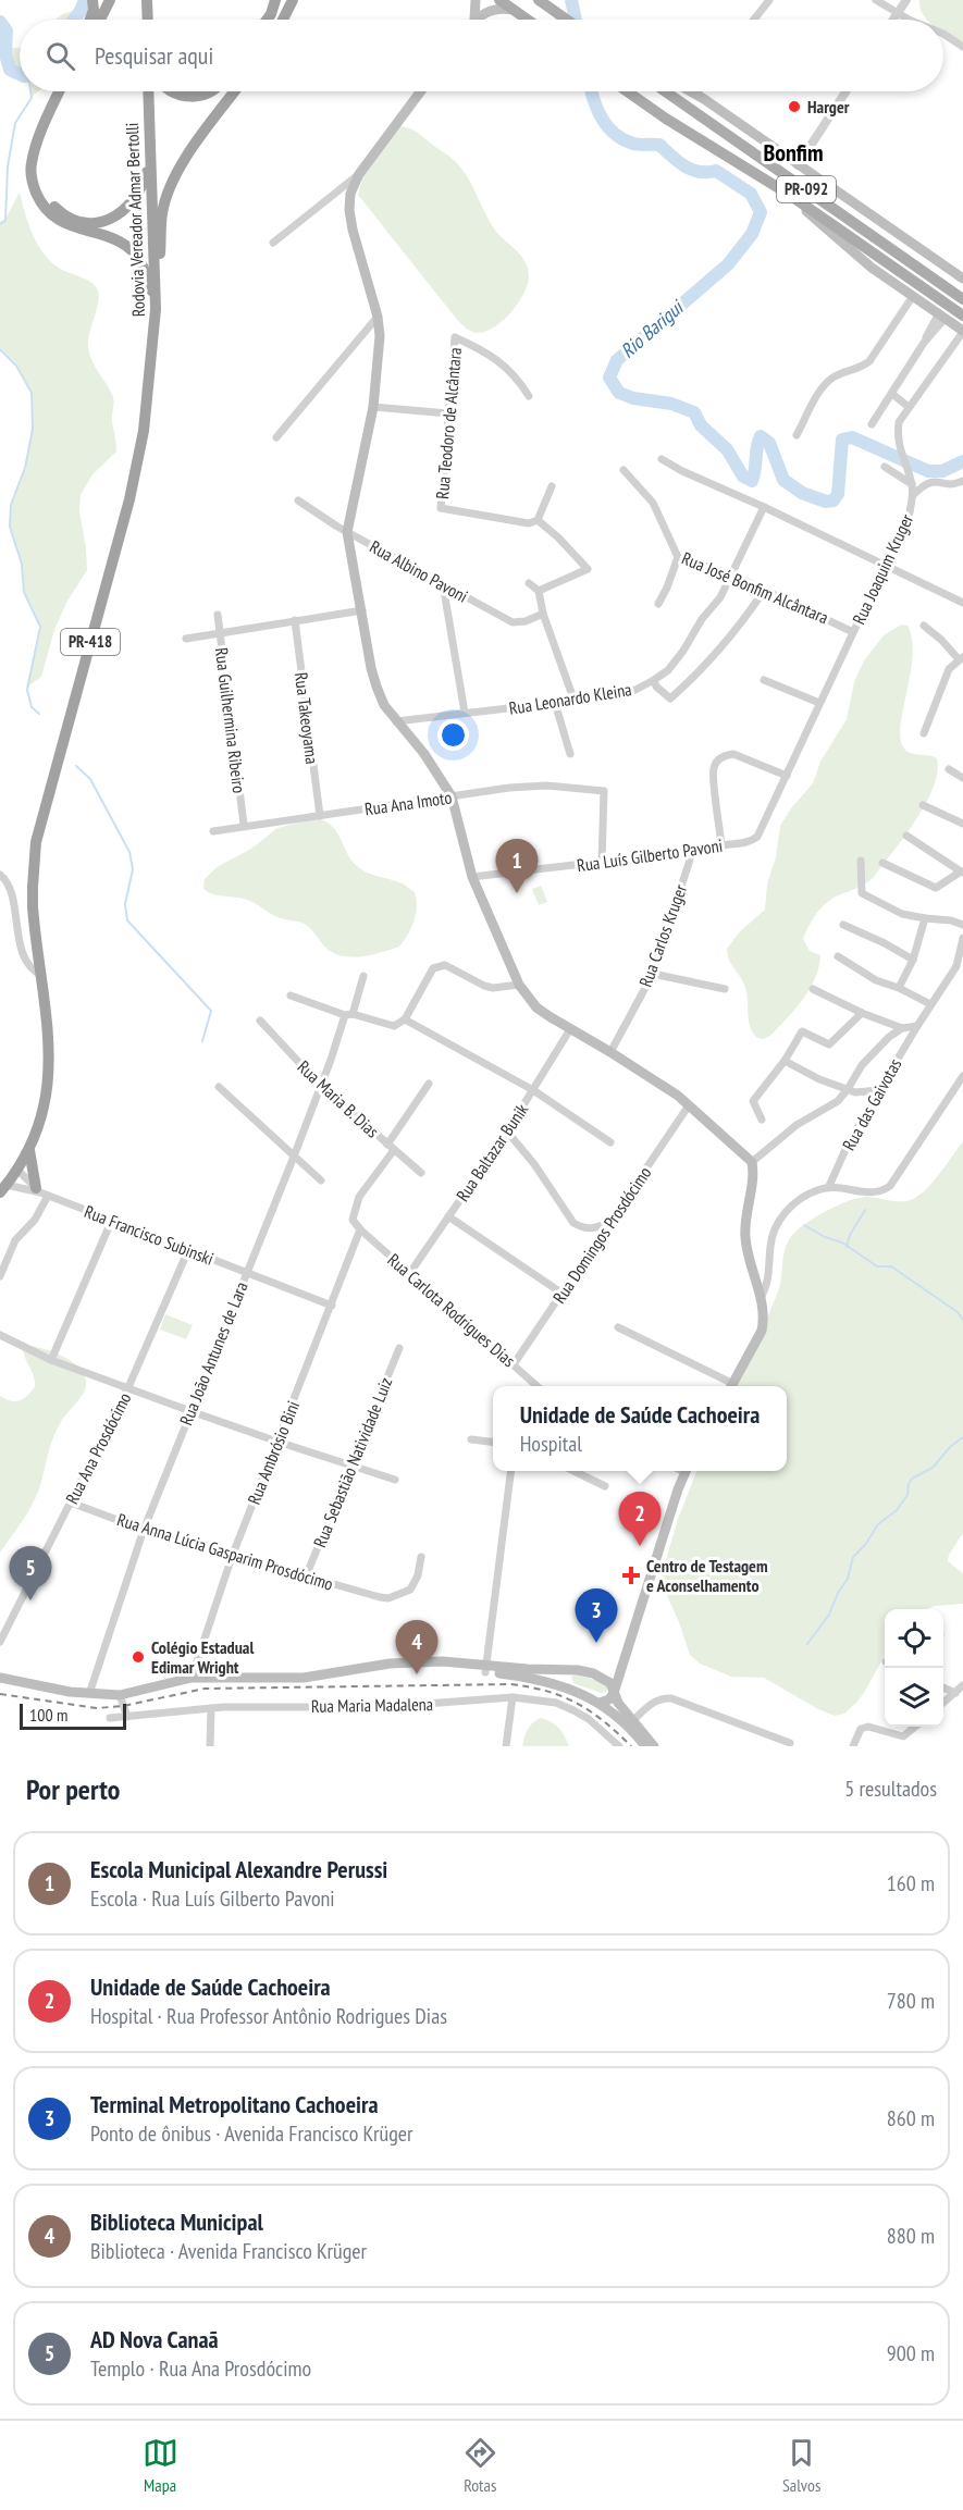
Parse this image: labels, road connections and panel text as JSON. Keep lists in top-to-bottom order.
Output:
{
  "streets": {
    "highway": ["Rodovia Vereador Admar Bertolli", "PR-418"],
    "main road": ["PR-092"],
    "street": [
      "Rua Teodoro de Alcântara",
      "Rua Joaquim Kruger",
      "Rua Albino Pavoni",
      "Rua José Bonfim Alcântara",
      "Rua Leonardo Kleina",
      "Rua Takeoyama",
      "Rua Guilhermina Ribeiro",
      "Rua Ana Imoto",
      "Rua Luís Gilberto Pavoni",
      "Rua Carlos Kruger",
      "Rua Maria B. Dias",
      "Rua das Gaivotas",
      "Rua Baltazar Bunik",
      "Rua Francisco Subinski",
      "Rua Domingos Prosdócimo",
      "Rua Carlota Rodrigues Dias",
      "Rua João Antunes de Lara",
      "Rua Ana Prosdócimo",
      "Rua Ambrósio Bini",
      "Rua Sebastião Natividade Luiz",
      "Rua Anna Lúcia Gasparim Prosdócimo",
      "Rua Maria Madalena"
    ]
  },
  "crossings": [
    ["Rodovia Vereador Admar Bertolli", "Rua Francisco Subinski"],
    ["Rua Joaquim Kruger", "Rua José Bonfim Alcântara"],
    ["Rua Joaquim Kruger", "Rua Luís Gilberto Pavoni"],
    ["Rua José Bonfim Alcântara", "Rua Leonardo Kleina"],
    ["Rua Takeoyama", "Rua Ana Imoto"],
    ["Rua Guilhermina Ribeiro", "Rua Ana Imoto"],
    ["Rua Ana Imoto", "Rua Luís Gilberto Pavoni"],
    ["Rua Luís Gilberto Pavoni", "Rua Carlos Kruger"],
    ["Rua Maria B. Dias", "Rua João Antunes de Lara"],
    ["Rua Baltazar Bunik", "Rua Carlota Rodrigues Dias"],
    ["Rua Francisco Subinski", "Rua João Antunes de Lara"],
    ["Rua Francisco Subinski", "Rua Ana Prosdócimo"],
    ["Rua Francisco Subinski", "Rua Ambrósio Bini"],
    ["Rua Domingos Prosdócimo", "Rua Carlota Rodrigues Dias"],
    ["Rua Carlota Rodrigues Dias", "Rua Ambrósio Bini"],
    ["Rua João Antunes de Lara", "Rua Anna Lúcia Gasparim Prosdócimo"],
    ["Rua Ana Prosdócimo", "Rua Anna Lúcia Gasparim Prosdócimo"],
    ["Rua Ambrósio Bini", "Rua Anna Lúcia Gasparim Prosdócimo"],
    ["Rua Sebastião Natividade Luiz", "Rua Anna Lúcia Gasparim Prosdócimo"]
  ],
  "districts": ["Bonfim"],
  "water": ["Rio Barigui"],
  "places": {
    "other": ["Harger", "Colégio Estadual Edimar Wright"],
    "health": ["Centro de Testagem e Aconselhamento"]
  },
  "scale_bar": "100 m",
  "page": {
    "search": "Pesquisar aqui",
    "pins": [
      "1",
      "2",
      "5",
      "3",
      "4"
    ],
    "popup": ["Unidade de Saúde Cachoeira", "Hospital"],
    "scale": "100 m",
    "heading": ["Por perto", "5 resultados"],
    "list": [
      {
        "mark": "1",
        "name": "Escola Municipal Alexandre Perussi",
        "note": "Escola · Rua Luís Gilberto Pavoni",
        "value": "160 m"
      },
      {
        "mark": "2",
        "name": "Unidade de Saúde Cachoeira",
        "note": "Hospital · Rua Professor Antônio Rodrigues Dias",
        "value": "780 m"
      },
      {
        "mark": "3",
        "name": "Terminal Metropolitano Cachoeira",
        "note": "Ponto de ônibus · Avenida Francisco Krüger",
        "value": "860 m"
      },
      {
        "mark": "4",
        "name": "Biblioteca Municipal",
        "note": "Biblioteca · Avenida Francisco Krüger",
        "value": "880 m"
      },
      {
        "mark": "5",
        "name": "AD Nova Canaã",
        "note": "Templo · Rua Ana Prosdócimo",
        "value": "900 m"
      }
    ],
    "nav": ["Mapa", "Rotas", "Salvos"]
  }
}
